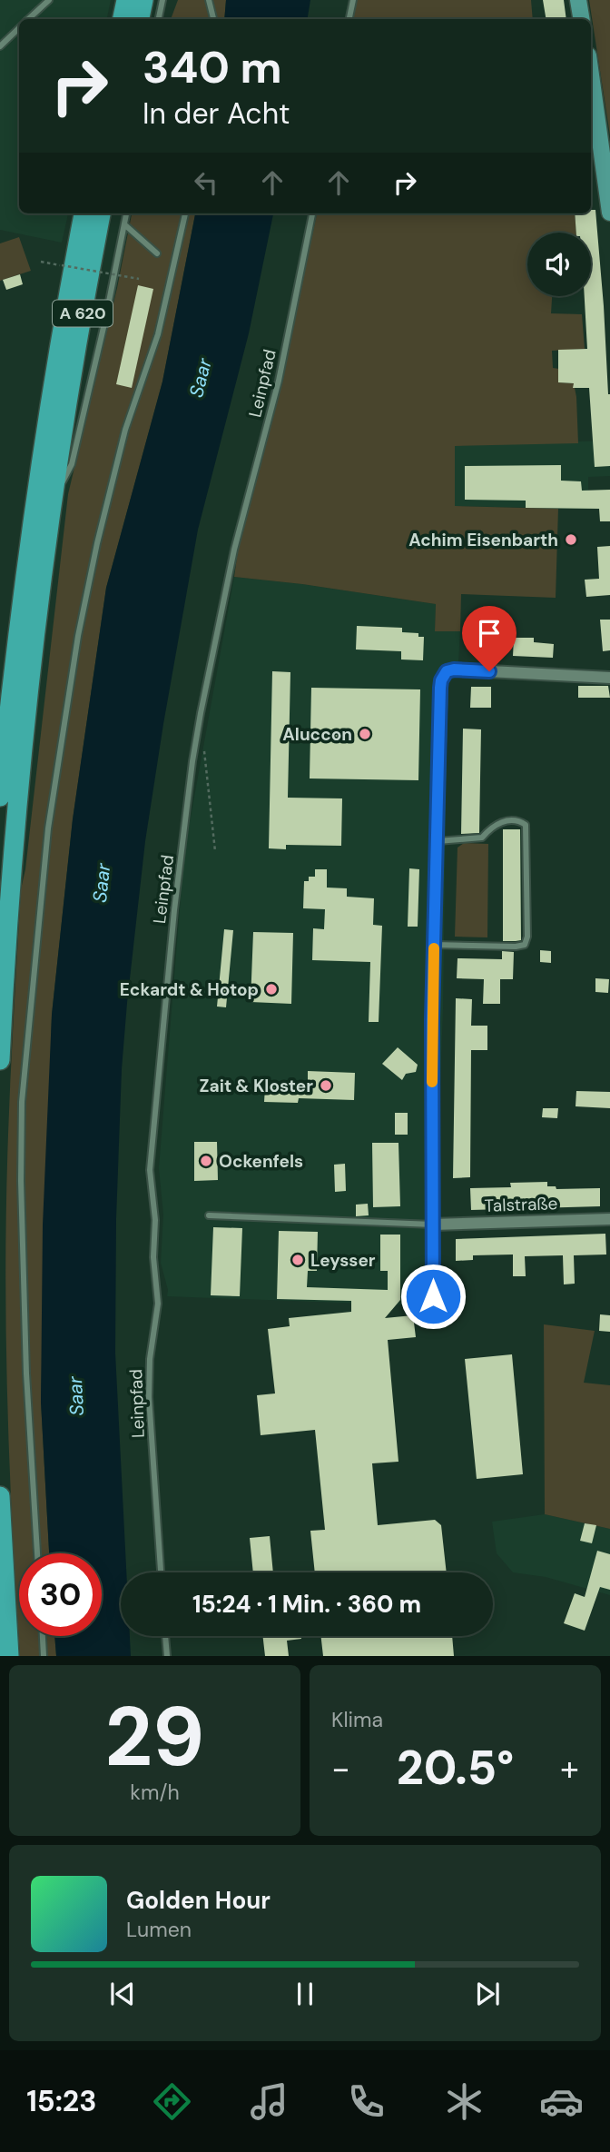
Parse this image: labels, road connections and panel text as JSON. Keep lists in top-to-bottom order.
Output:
{
  "streets": {
    "highway": ["A 620"],
    "street": ["Talstraße"],
    "lane": ["Leinpfad"]
  },
  "water": ["Saar"],
  "places": [
    "Achim Eisenbarth",
    "Aluccon",
    "Eckardt & Hotop",
    "Zait & Kloster",
    "Ockenfels",
    "Leysser"
  ],
  "page": {
    "turn": ["340 m", "In der Acht"],
    "limit": "30",
    "trip": "15:24 · 1 Min. · 360 m",
    "tile": [
      ["29", "km/h"],
      "Klima"
    ],
    "heat": ["−", "20.5°", "+"],
    "song": ["Golden Hour", "Lumen"],
    "tabs": "15:23"
  }
}
